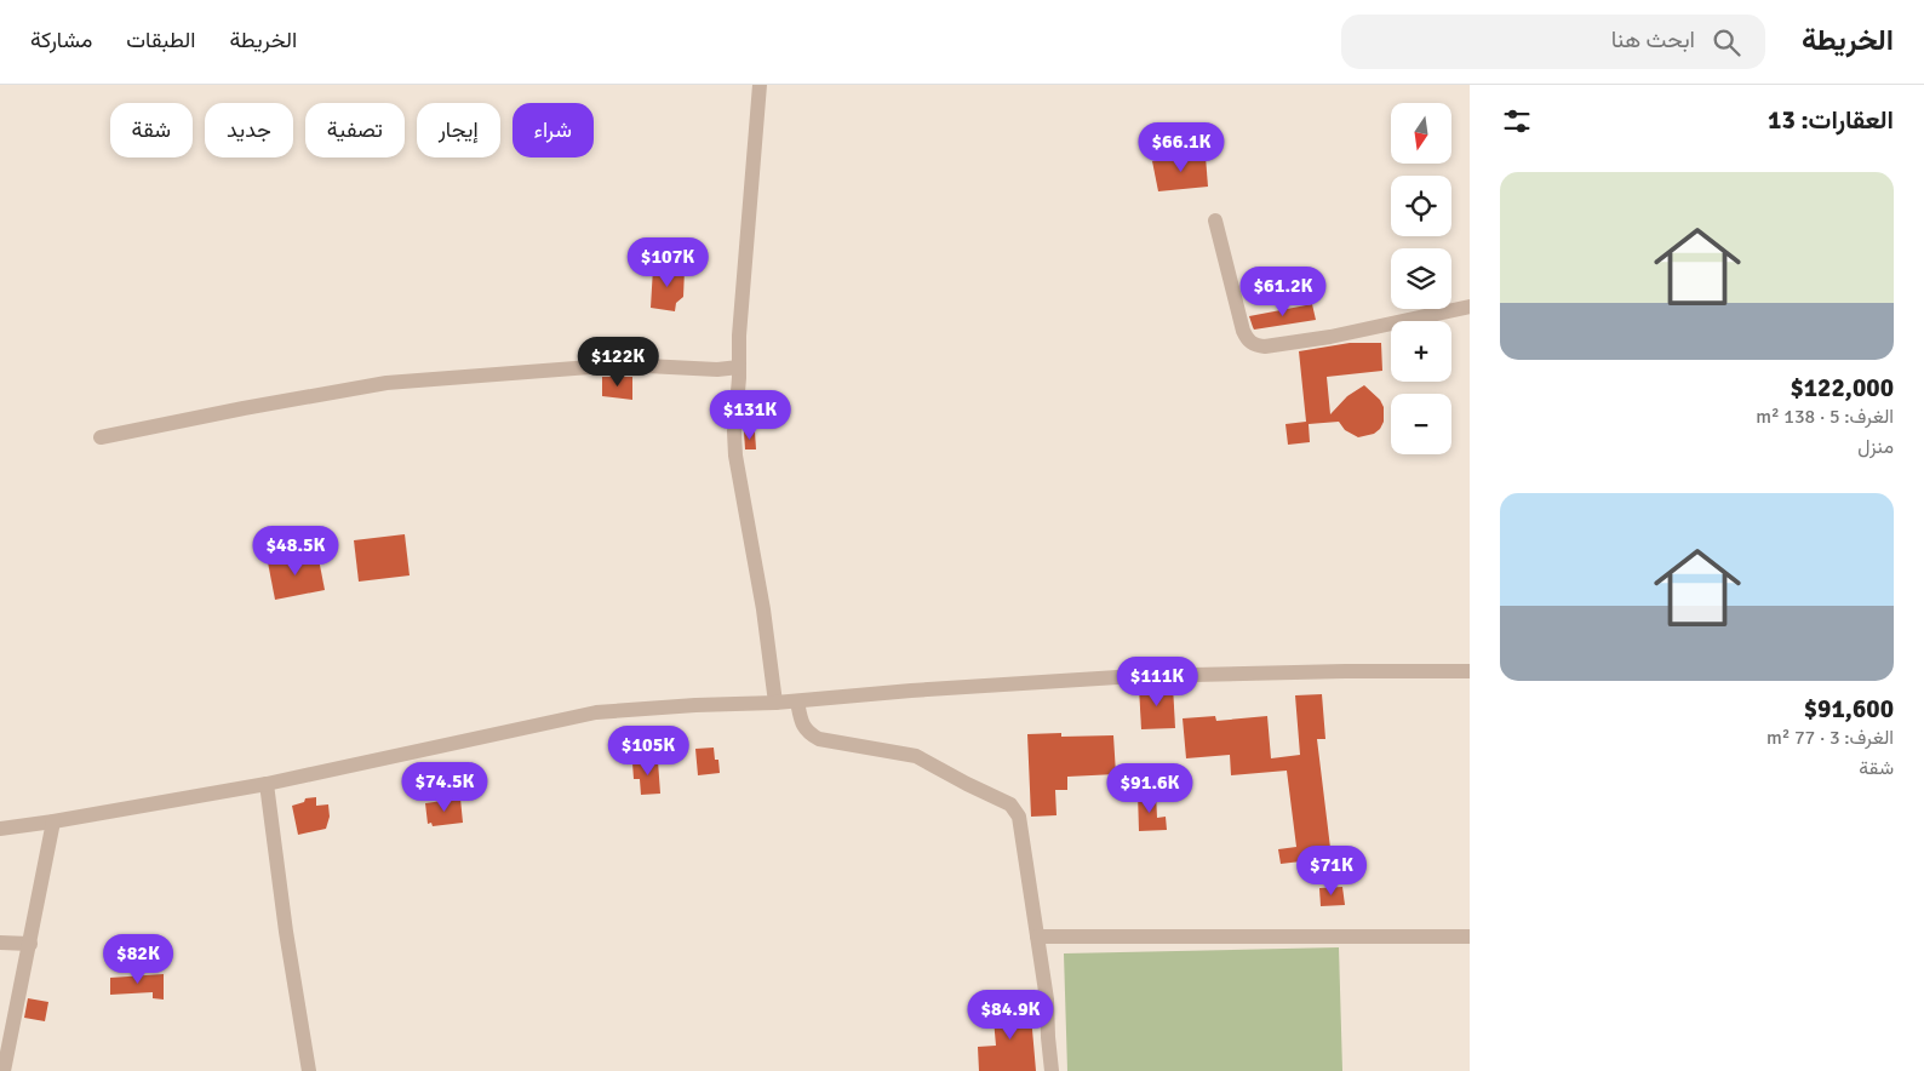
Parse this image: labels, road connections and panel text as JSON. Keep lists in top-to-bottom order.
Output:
{
  "north": "bottom",
  "page": {
    "header": "الخريطة",
    "search": "ابحث هنا",
    "nav": ["الخريطة", "الطبقات", "مشاركة"],
    "heading": "العقارات: 13",
    "map_buttons": ["+", "−"],
    "chip": [
      "شراء",
      "إيجار",
      "تصفية",
      "جديد",
      "شقة"
    ],
    "price": [
      "$66.1K",
      "$107K",
      "$61.2K",
      "$122K",
      "$131K",
      "$48.5K",
      "$111K",
      "$105K",
      "$74.5K",
      "$91.6K",
      "$71K",
      "$82K",
      "$84.9K"
    ],
    "list": [
      {
        "name": "$122,000",
        "note": "الغرف: 5 · 138 m² · منزل"
      },
      {
        "name": "$91,600",
        "note": "الغرف: 3 · 77 m² · شقة"
      }
    ]
  }
}
